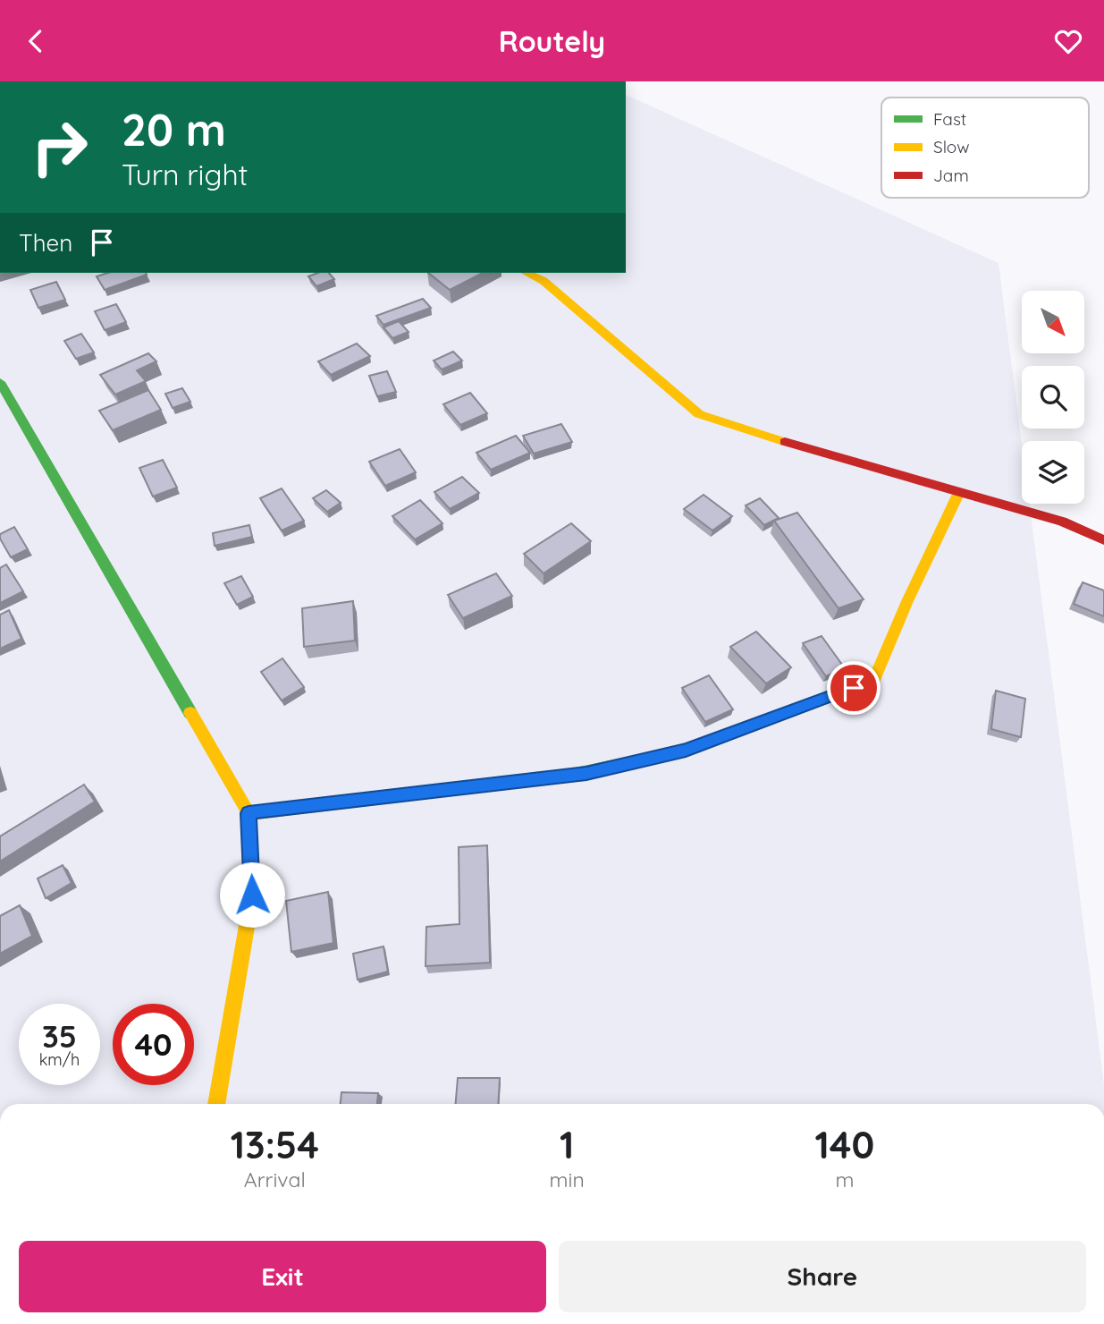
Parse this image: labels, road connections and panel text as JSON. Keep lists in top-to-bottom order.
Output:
{
  "legend": ["Fast", "Slow", "Jam"],
  "north": "bottom right",
  "page": {
    "header": "Routely",
    "turn": ["20 m", "Turn right"],
    "then": "Then",
    "speed": "35 km/h",
    "limit": "40",
    "eta": [
      "13:54",
      "Arrival",
      "1",
      "min",
      "140",
      "m"
    ],
    "buttons": ["Exit", "Share"]
  }
}
